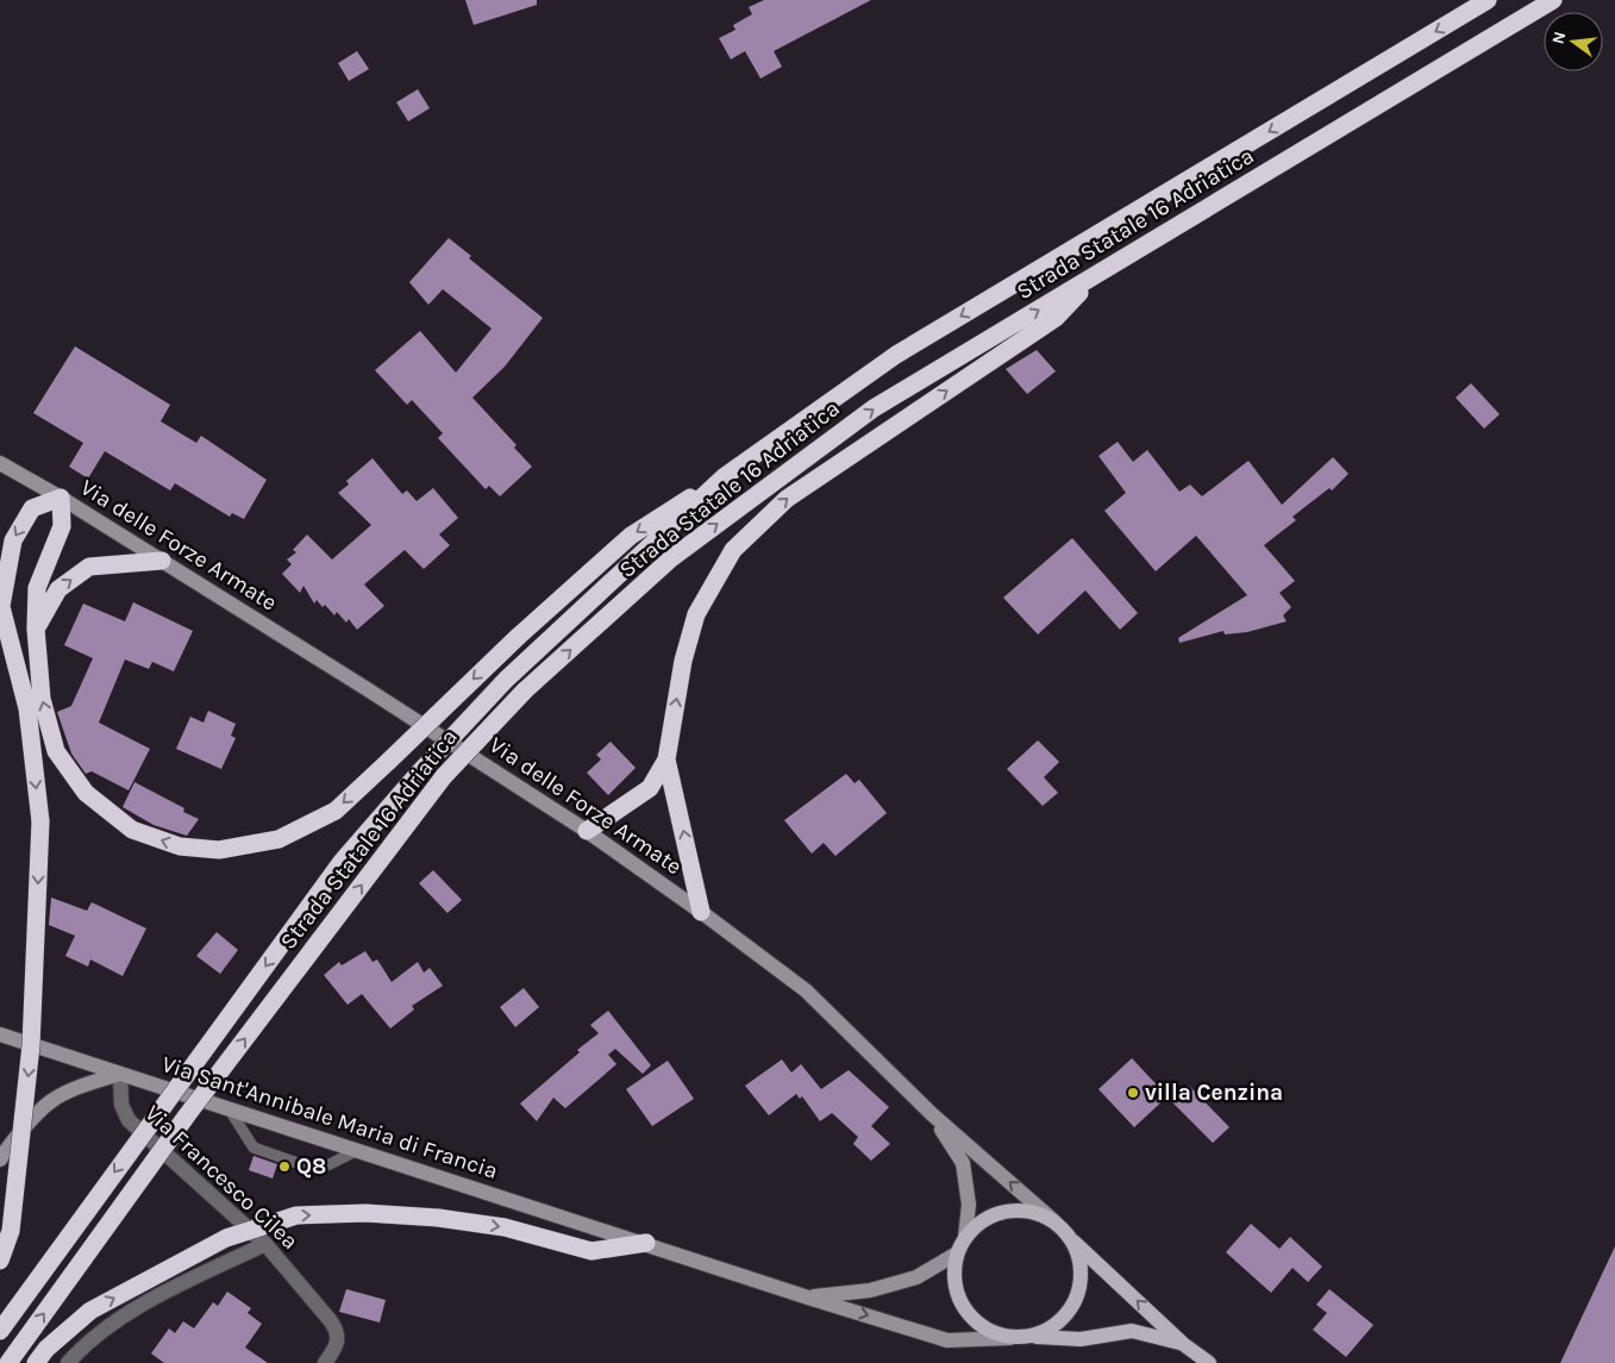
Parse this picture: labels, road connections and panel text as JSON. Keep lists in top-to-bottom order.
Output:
{
  "streets": {
    "highway": ["Strada Statale 16 Adriatica"],
    "main road": ["Via delle Forze Armate", "Via Sant'Annibale Maria di Francia"],
    "street": ["Via Francesco Cilea"]
  },
  "crossings": [
    ["Via delle Forze Armate", "Via Sant'Annibale Maria di Francia"],
    ["Via Sant'Annibale Maria di Francia", "Via Francesco Cilea"]
  ],
  "places": ["villa Cenzina", "Q8"],
  "north": "left"
}
